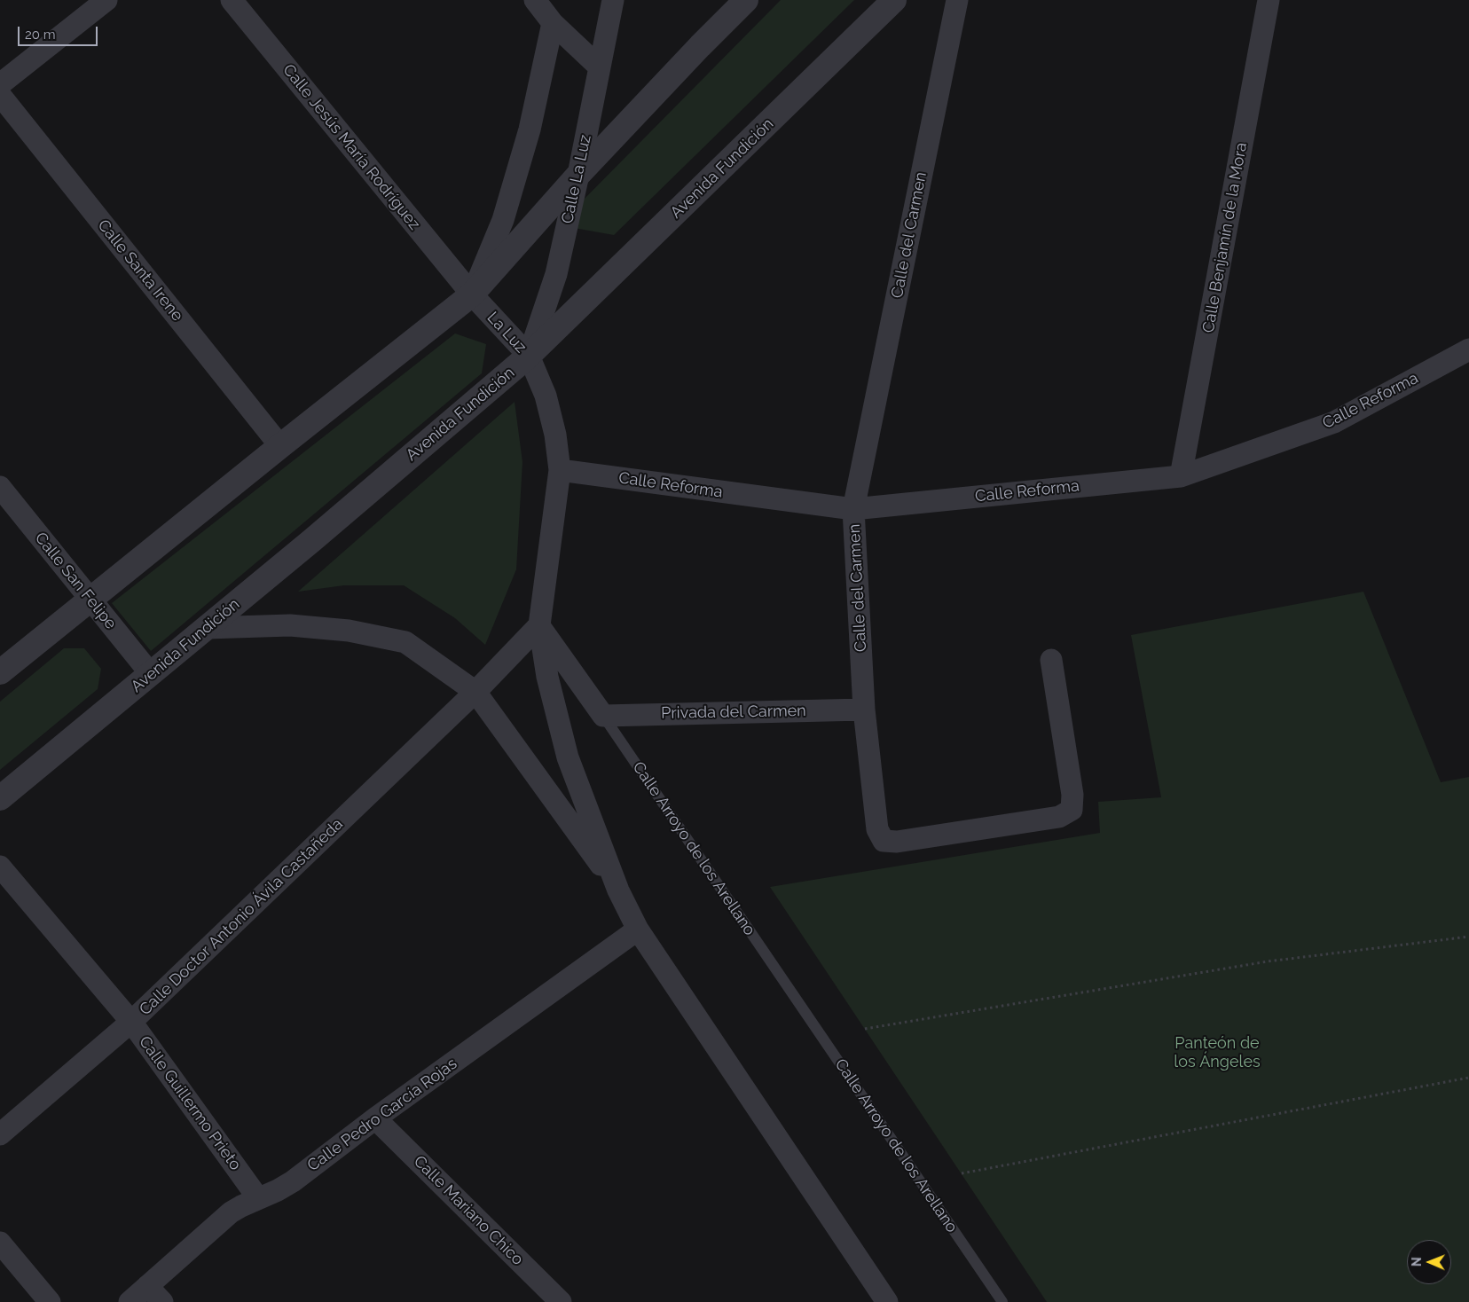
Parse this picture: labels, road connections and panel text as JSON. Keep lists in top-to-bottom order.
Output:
{
  "streets": {
    "street": [
      "Calle Jesús María Rodríguez",
      "Avenida Fundición",
      "Calle La Luz",
      "Calle del Carmen",
      "Calle Benjamín de la Mora",
      "Calle Santa Irene",
      "La Luz",
      "Calle Reforma",
      "Calle San Felipe",
      "Privada del Carmen",
      "Calle Arroyo de los Arellano",
      "Calle Doctor Antonio Ávila Castañeda",
      "Calle Guillermo Prieto",
      "Calle Pedro García Rojas",
      "Calle Mariano Chico"
    ]
  },
  "crossings": [
    ["Calle Jesús María Rodríguez", "La Luz"],
    ["Avenida Fundición", "Calle La Luz"],
    ["Avenida Fundición", "La Luz"],
    ["Avenida Fundición", "Calle San Felipe"],
    ["Calle La Luz", "La Luz"],
    ["Calle del Carmen", "Calle Reforma"],
    ["Calle del Carmen", "Privada del Carmen"],
    ["Calle Benjamín de la Mora", "Calle Reforma"],
    ["La Luz", "Calle Reforma"],
    ["La Luz", "Calle Arroyo de los Arellano"],
    ["Privada del Carmen", "Calle Arroyo de los Arellano"],
    ["Calle Doctor Antonio Ávila Castañeda", "Calle Guillermo Prieto"],
    ["Calle Guillermo Prieto", "Calle Pedro García Rojas"],
    ["Calle Pedro García Rojas", "Calle Mariano Chico"]
  ],
  "parks": ["Panteón de los Ángeles"],
  "scale_bar": "20 m",
  "north": "left"
}
